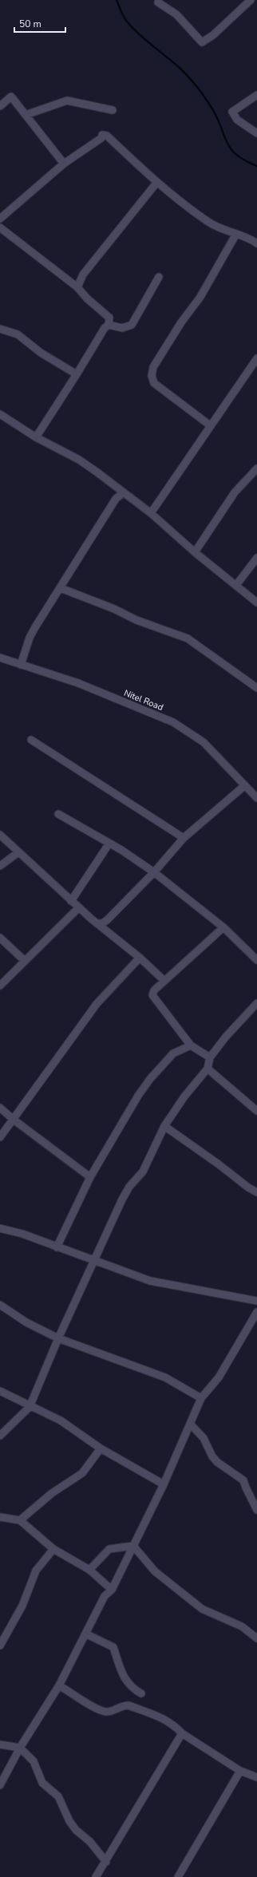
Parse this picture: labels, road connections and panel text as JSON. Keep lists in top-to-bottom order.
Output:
{
  "streets": {
    "street": ["Nitel Road"]
  },
  "scale_bar": "50 m"
}
